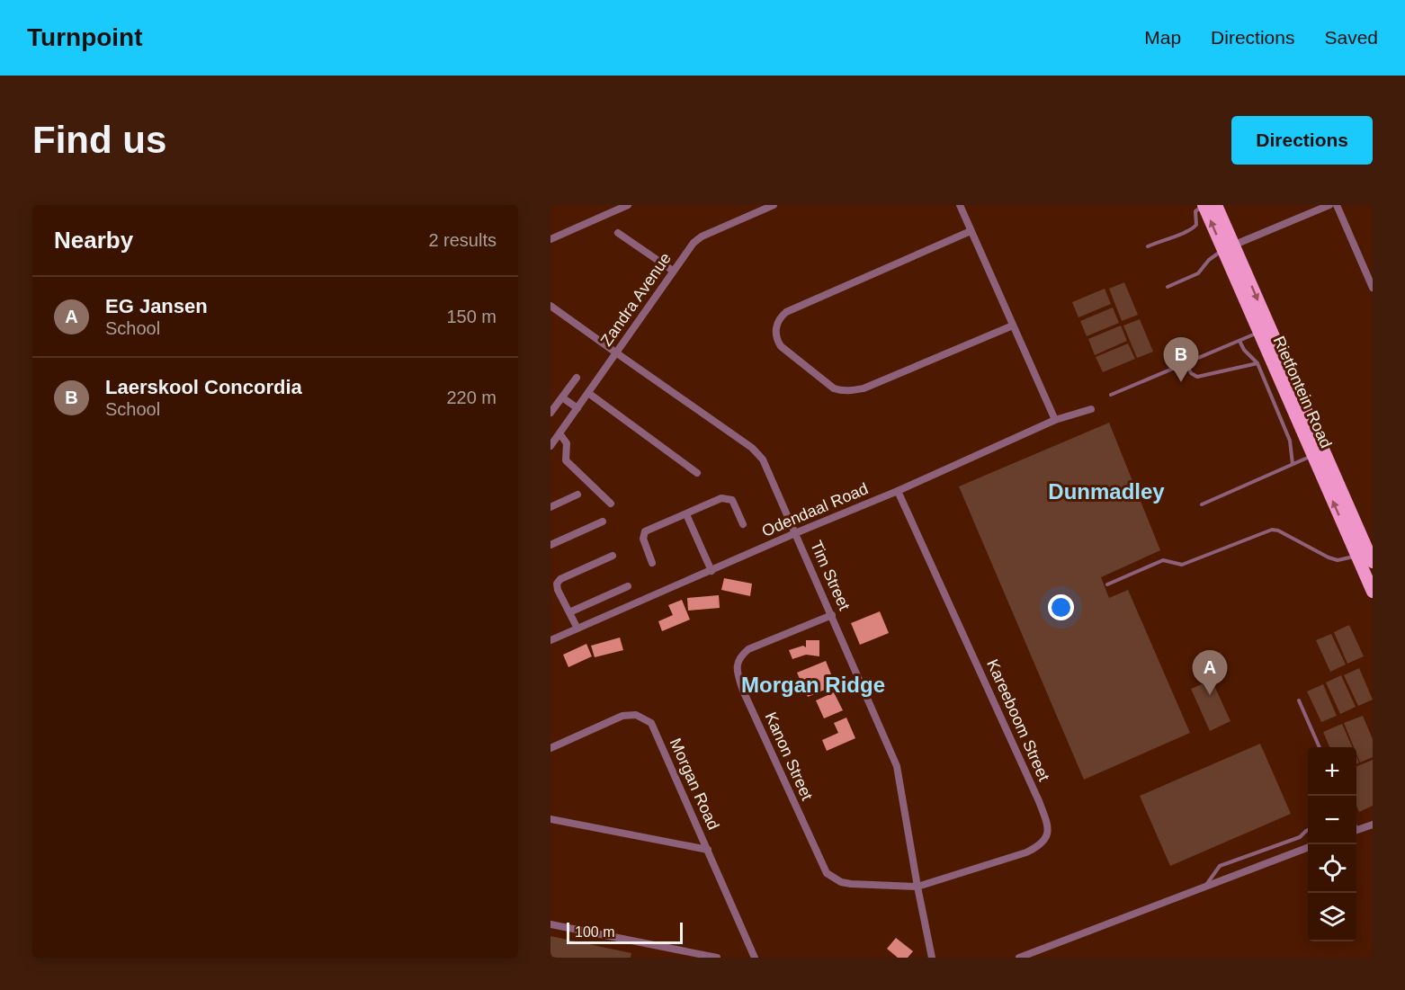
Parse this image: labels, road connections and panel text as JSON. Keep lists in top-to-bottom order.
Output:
{
  "streets": {
    "main road": ["Rietfontein Road"],
    "street": [
      "Zandra Avenue",
      "Odendaal Road",
      "Tim Street",
      "Kareeboom Street",
      "Kanon Street",
      "Morgan Road"
    ]
  },
  "crossings": [
    ["Zandra Avenue", "Tim Street"],
    ["Odendaal Road", "Tim Street"],
    ["Odendaal Road", "Kareeboom Street"],
    ["Tim Street", "Kareeboom Street"],
    ["Tim Street", "Kanon Street"],
    ["Kareeboom Street", "Kanon Street"]
  ],
  "districts": ["Dunmadley", "Morgan Ridge"],
  "scale_bar": "100 m",
  "page": {
    "header": "Turnpoint",
    "nav": ["Map", "Directions", "Saved"],
    "buttons": "Directions",
    "title": "Find us",
    "heading": ["Nearby", "2 results"],
    "list": [
      {
        "mark": "A",
        "name": "EG Jansen",
        "note": "School",
        "value": "150 m"
      },
      {
        "mark": "B",
        "name": "Laerskool Concordia",
        "note": "School",
        "value": "220 m"
      }
    ],
    "pins": ["B", "A"],
    "map_buttons": ["+", "−"],
    "scale": "100 m"
  }
}
